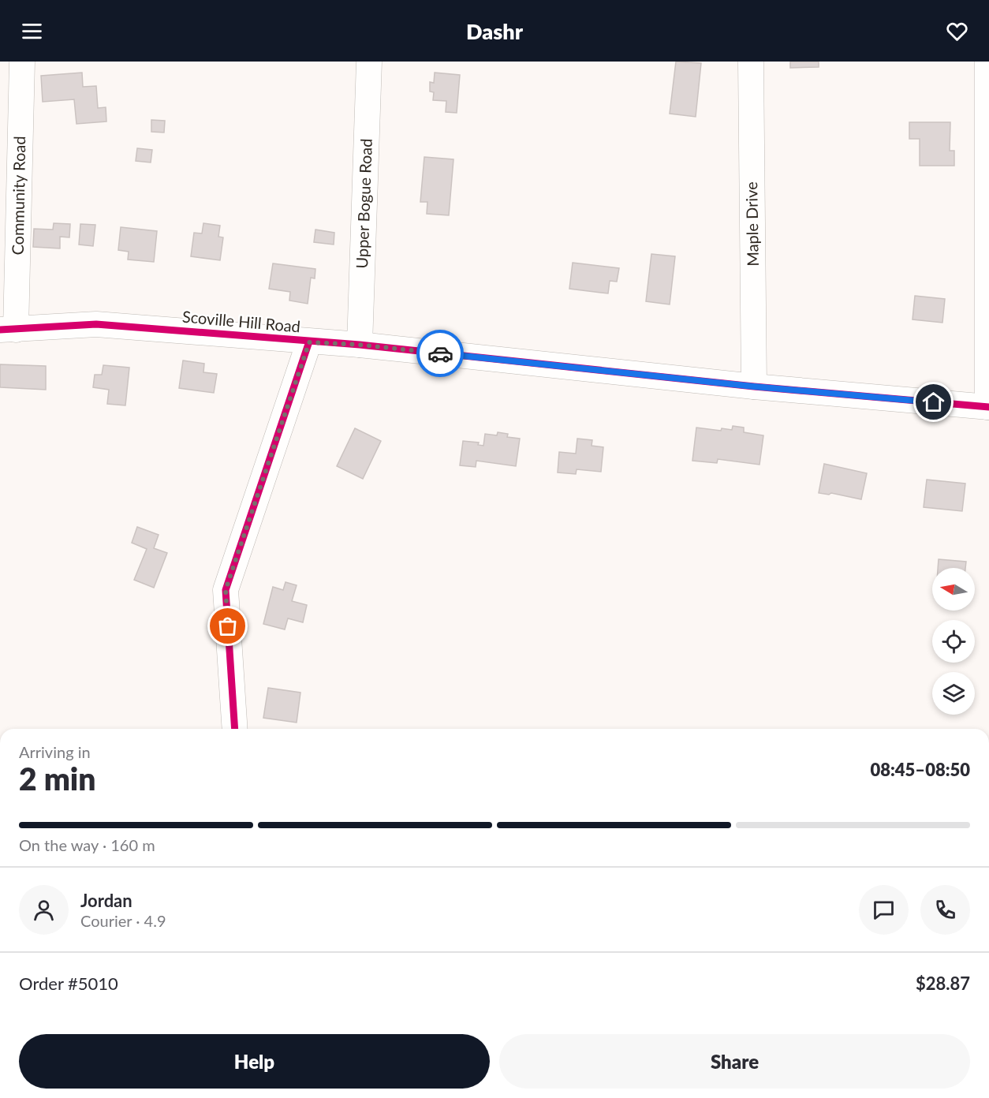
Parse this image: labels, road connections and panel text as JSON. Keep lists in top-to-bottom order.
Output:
{
  "streets": {
    "street": [
      "Community Road",
      "Upper Bogue Road",
      "Maple Drive",
      "Scoville Hill Road"
    ]
  },
  "crossings": [
    ["Community Road", "Scoville Hill Road"],
    ["Upper Bogue Road", "Scoville Hill Road"],
    ["Maple Drive", "Scoville Hill Road"]
  ],
  "north": "left",
  "page": {
    "header": "Dashr",
    "heading": ["2 min", "Arriving in", "08:45–08:50"],
    "panel": [
      "Jordan",
      "Courier · 4.9",
      "Order #5010",
      "$28.87"
    ],
    "bar": "On the way · 160 m",
    "buttons": ["Help", "Share"]
  }
}
